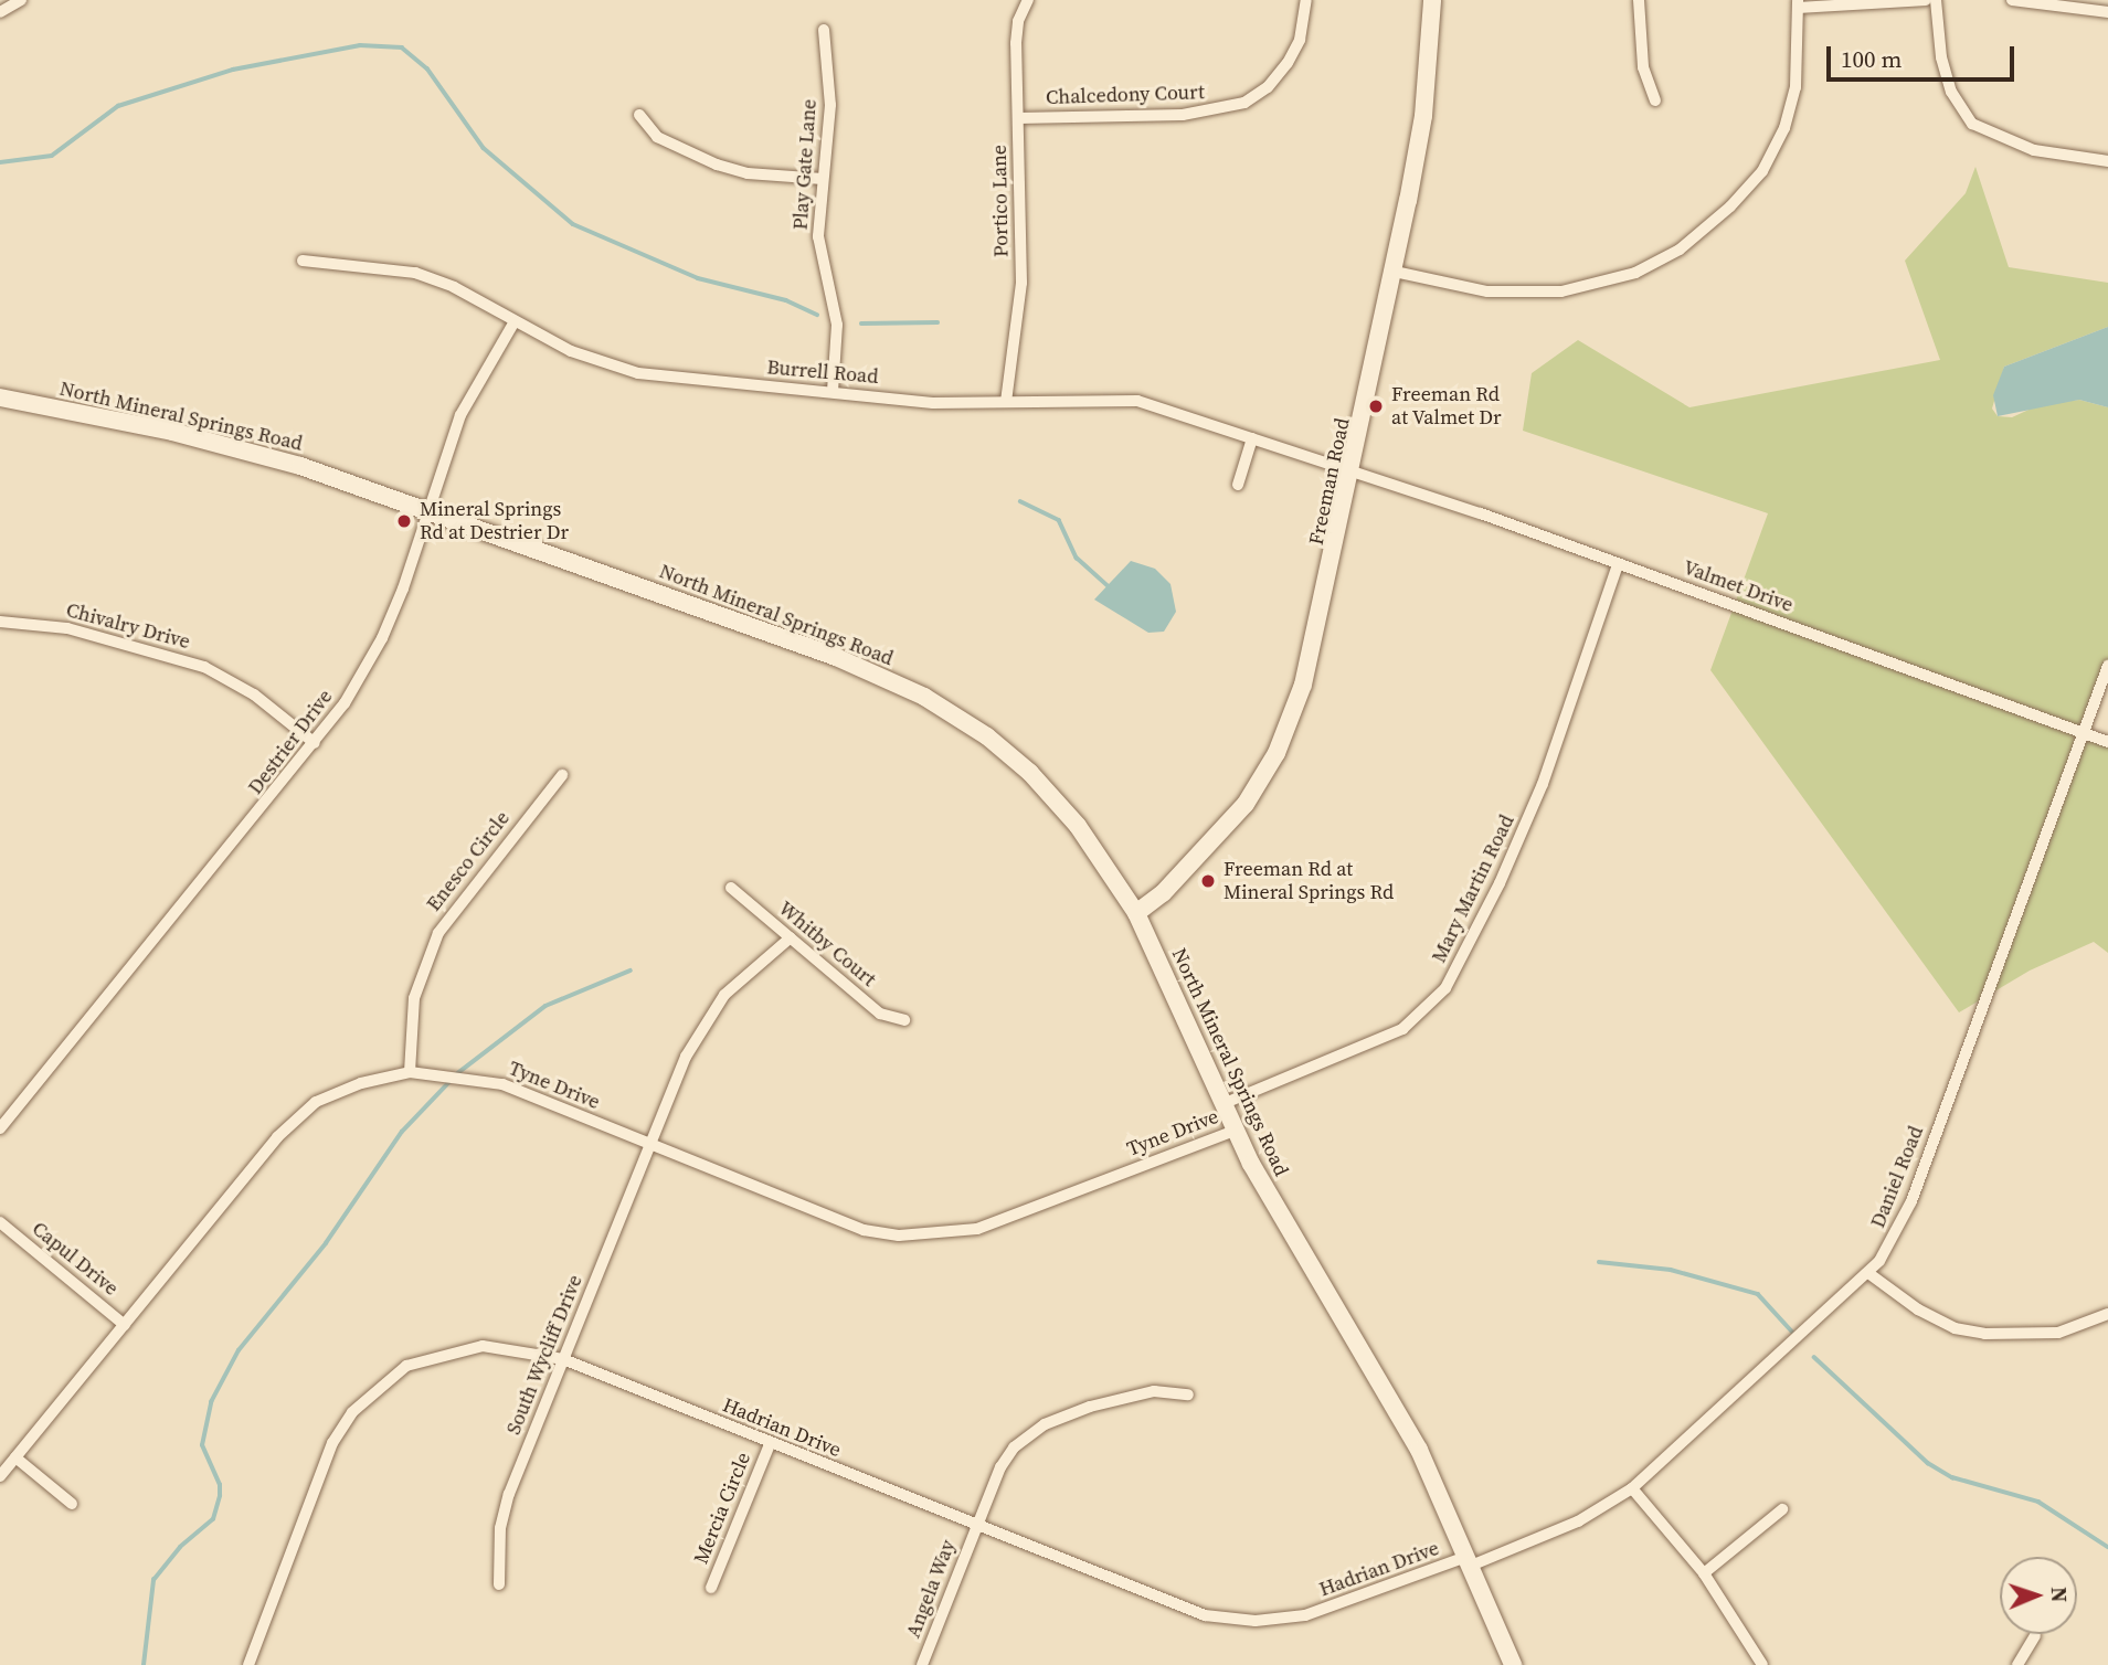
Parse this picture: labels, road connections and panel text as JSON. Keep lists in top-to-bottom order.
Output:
{
  "streets": {
    "street": [
      "Chalcedony Court",
      "Play Gate Lane",
      "Portico Lane",
      "Burrell Road",
      "North Mineral Springs Road",
      "Freeman Road",
      "Valmet Drive",
      "Chivalry Drive",
      "Destrier Drive",
      "Enesco Circle",
      "Mary Martin Road",
      "Whitby Court",
      "Tyne Drive",
      "Daniel Road",
      "Capul Drive",
      "South Wycliff Drive",
      "Hadrian Drive",
      "Mercia Circle",
      "Angela Way"
    ]
  },
  "crossings": [
    ["Chalcedony Court", "Portico Lane"],
    ["Play Gate Lane", "Burrell Road"],
    ["Portico Lane", "Burrell Road"],
    ["Burrell Road", "Freeman Road"],
    ["Burrell Road", "Valmet Drive"],
    ["Burrell Road", "Destrier Drive"],
    ["North Mineral Springs Road", "Freeman Road"],
    ["North Mineral Springs Road", "Destrier Drive"],
    ["North Mineral Springs Road", "Mary Martin Road"],
    ["North Mineral Springs Road", "Tyne Drive"],
    ["North Mineral Springs Road", "Daniel Road"],
    ["North Mineral Springs Road", "Hadrian Drive"],
    ["Freeman Road", "Valmet Drive"],
    ["Valmet Drive", "Mary Martin Road"],
    ["Valmet Drive", "Daniel Road"],
    ["Chivalry Drive", "Destrier Drive"],
    ["Enesco Circle", "Tyne Drive"],
    ["Whitby Court", "South Wycliff Drive"],
    ["Tyne Drive", "Capul Drive"],
    ["Tyne Drive", "South Wycliff Drive"],
    ["Daniel Road", "Hadrian Drive"],
    ["South Wycliff Drive", "Hadrian Drive"],
    ["Hadrian Drive", "Mercia Circle"],
    ["Hadrian Drive", "Angela Way"]
  ],
  "places": ["Freeman Rd at Valmet Dr", "Mineral Springs Rd at Destrier Dr", "Freeman Rd at Mineral Springs Rd"],
  "scale_bar": "100 m",
  "north": "right"
}
